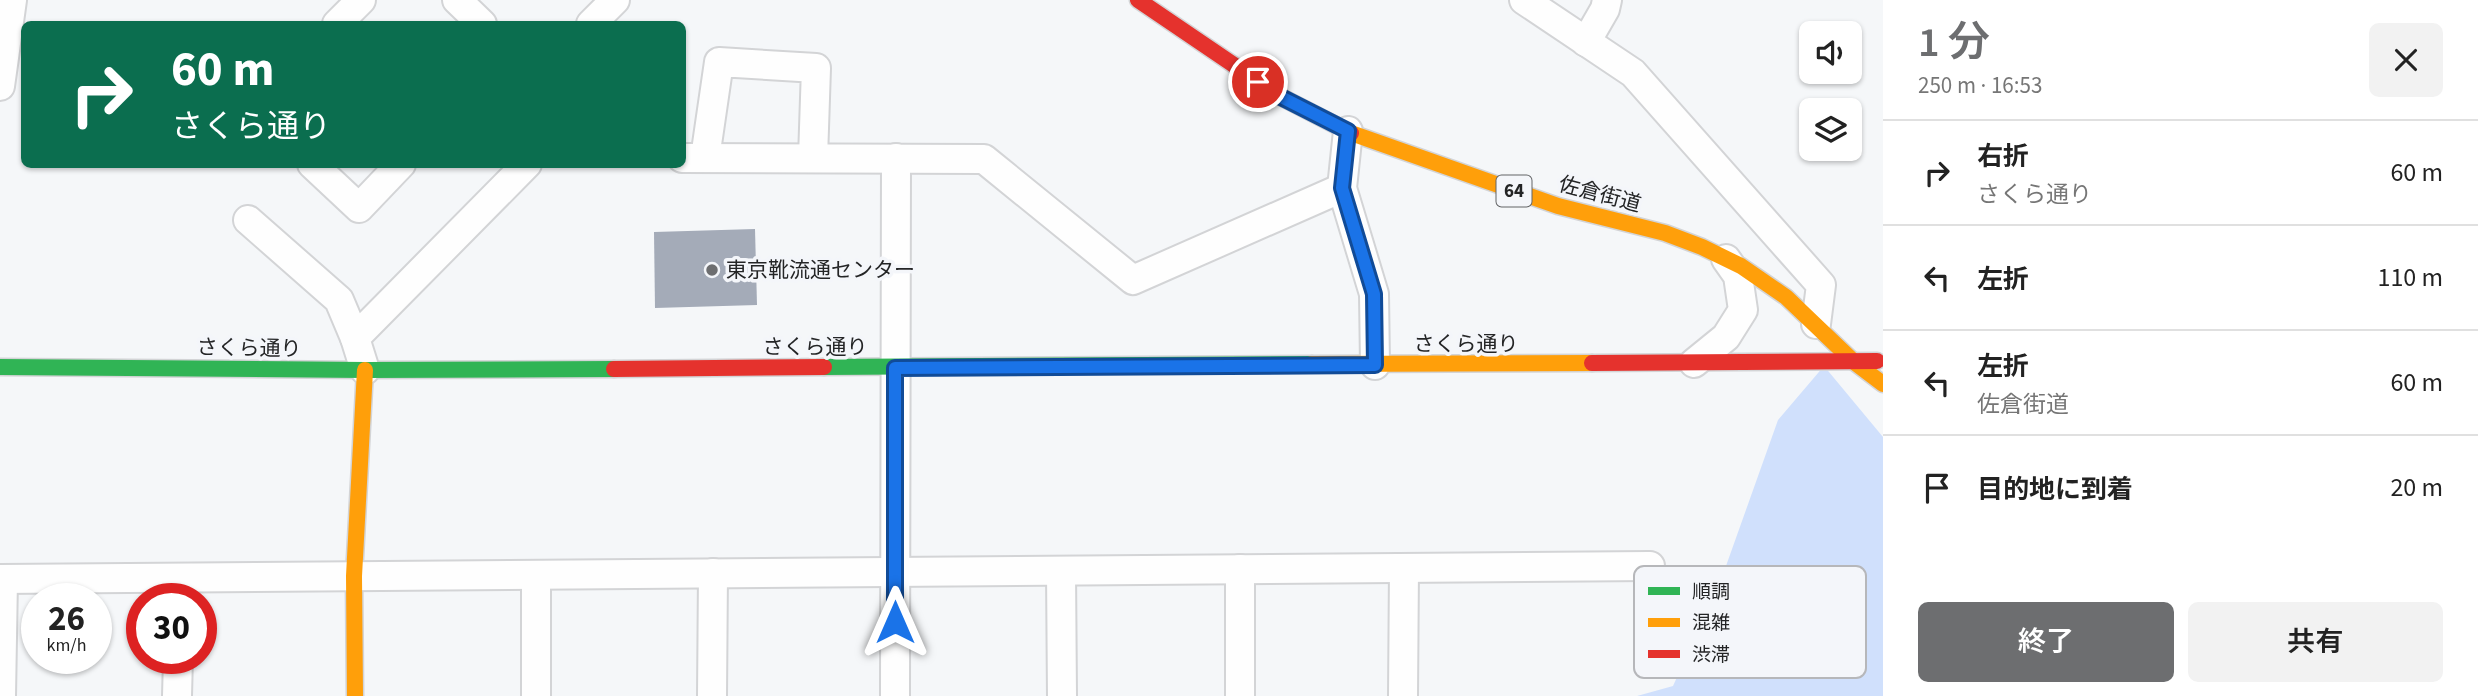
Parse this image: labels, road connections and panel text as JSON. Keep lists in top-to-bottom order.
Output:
{
  "streets": {
    "street": ["64", "佐倉街道", "さくら通り"]
  },
  "crossings": [
    ["佐倉街道", "さくら通り"]
  ],
  "places": ["東京靴流通センター"],
  "legend": ["順調", "混雑", "渋滞"],
  "page": {
    "heading": ["1 分", "250 m · 16:53"],
    "turn": ["60 m", "さくら通り"],
    "list": [
      {
        "name": "右折",
        "note": "さくら通り",
        "value": "60 m"
      },
      {
        "name": "左折",
        "value": "110 m"
      },
      {
        "name": "左折",
        "note": "佐倉街道",
        "value": "60 m"
      },
      {
        "name": "目的地に到着",
        "value": "20 m"
      }
    ],
    "speed": "26 km/h",
    "limit": "30",
    "buttons": ["終了", "共有"]
  }
}
